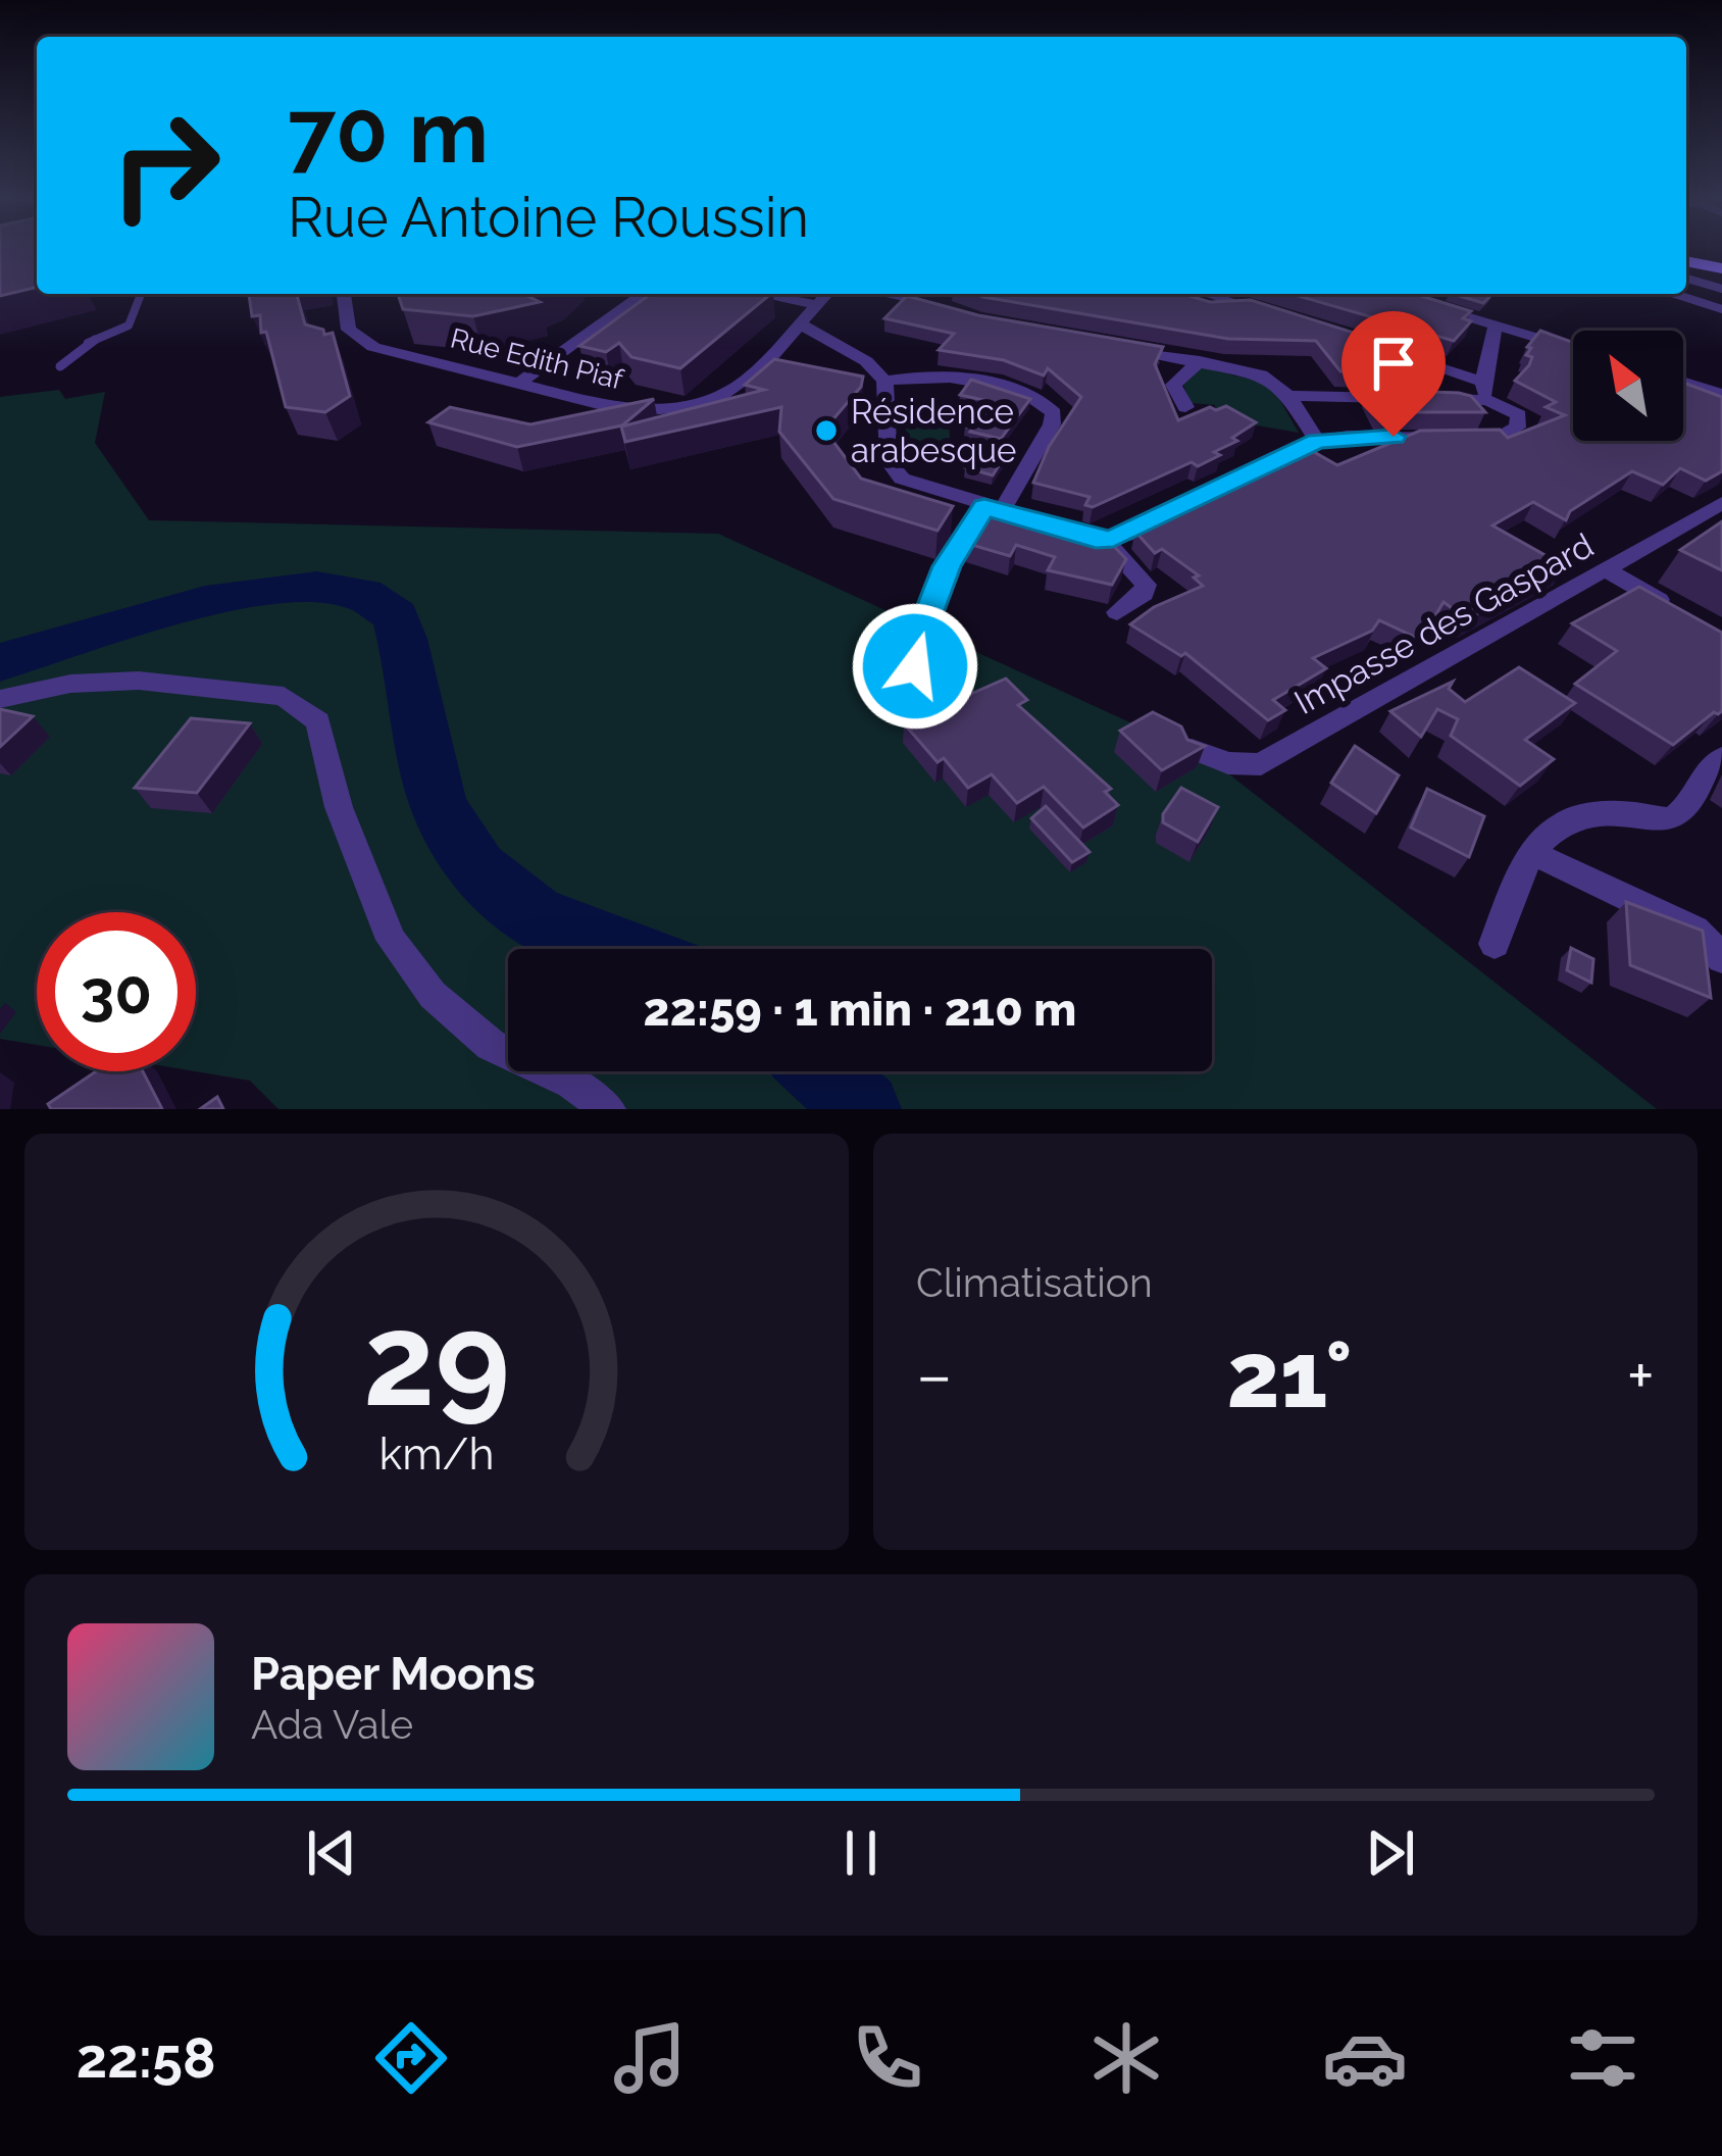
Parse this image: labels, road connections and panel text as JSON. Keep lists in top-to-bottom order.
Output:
{
  "streets": {
    "street": ["Rue Edith Piaf", "Impasse des Gaspard"]
  },
  "places": ["Résidence arabesque"],
  "north": "top left",
  "page": {
    "turn": ["70 m", "Rue Antoine Roussin"],
    "limit": "30",
    "trip": "22:59 · 1 min · 210 m",
    "tile": "Climatisation",
    "heat": ["−", "21°", "+"],
    "song": ["Paper Moons", "Ada Vale"],
    "tabs": "22:58",
    "gauge": ["29", "km/h"]
  }
}
